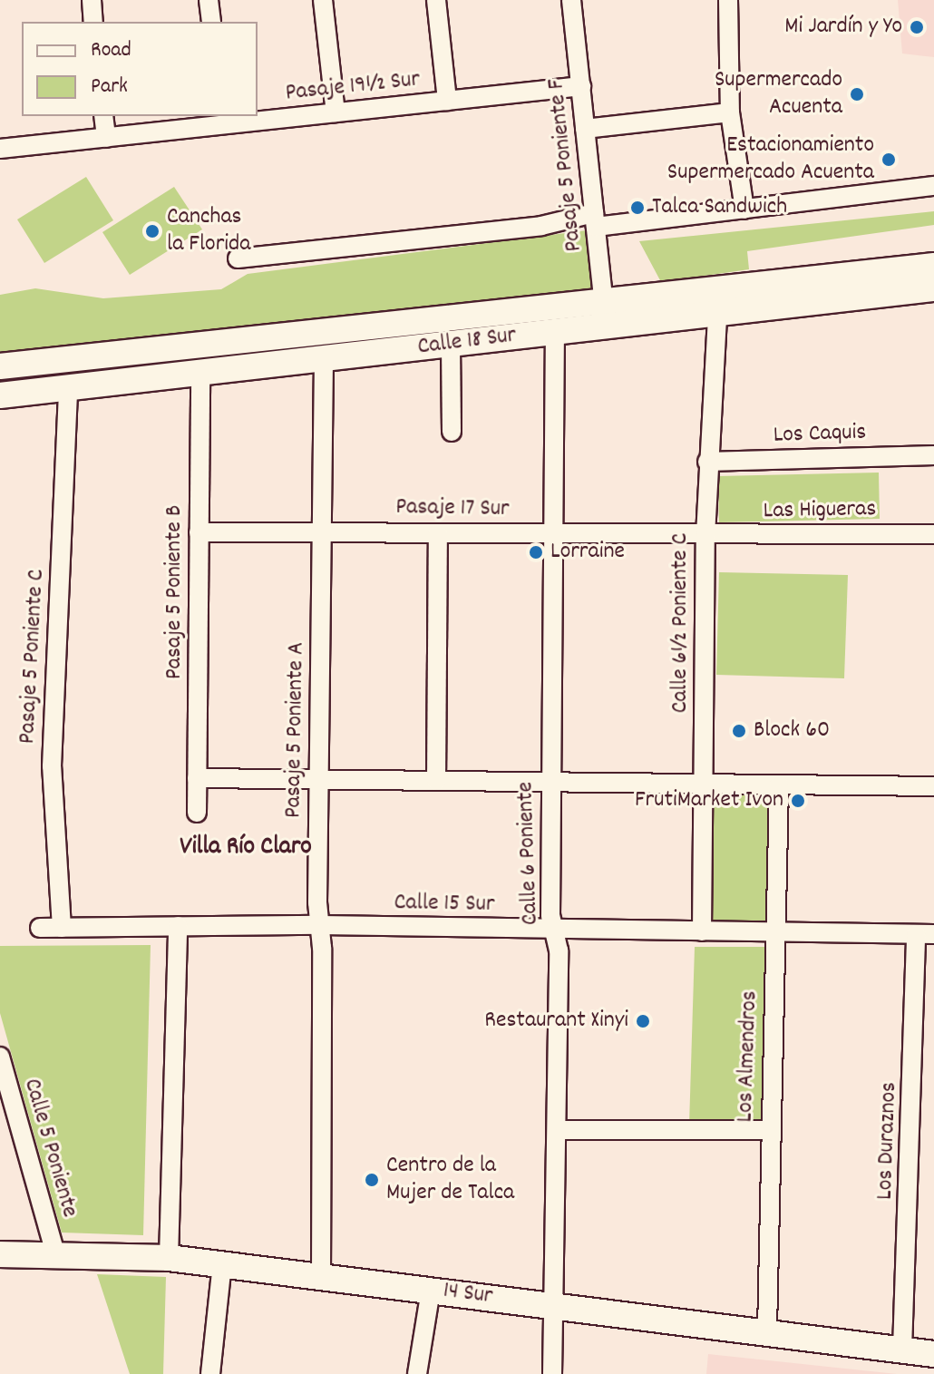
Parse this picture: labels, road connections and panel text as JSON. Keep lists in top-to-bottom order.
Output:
{
  "streets": {
    "main road": ["Calle 18 Sur", "14 Sur"],
    "street": [
      "Pasaje 19½ Sur",
      "Pasaje 5 Poniente F",
      "Los Caquis",
      "Pasaje 17 Sur",
      "Las Higueras",
      "Pasaje 5 Poniente B",
      "Calle 6½ Poniente C",
      "Pasaje 5 Poniente C",
      "Pasaje 5 Poniente A",
      "Calle 6 Poniente",
      "Calle 15 Sur",
      "Los Almendros",
      "Los Duraznos",
      "Calle 5 Poniente"
    ]
  },
  "crossings": [
    ["Pasaje 19½ Sur", "Pasaje 5 Poniente F"],
    ["Pasaje 5 Poniente F", "Calle 18 Sur"],
    ["Calle 18 Sur", "Pasaje 5 Poniente B"],
    ["Calle 18 Sur", "Calle 6½ Poniente C"],
    ["Calle 18 Sur", "Pasaje 5 Poniente C"],
    ["Calle 18 Sur", "Pasaje 5 Poniente A"],
    ["Calle 18 Sur", "Calle 6 Poniente"],
    ["Los Caquis", "Calle 6½ Poniente C"],
    ["Pasaje 17 Sur", "Las Higueras"],
    ["Pasaje 17 Sur", "Pasaje 5 Poniente B"],
    ["Pasaje 17 Sur", "Calle 6½ Poniente C"],
    ["Pasaje 17 Sur", "Pasaje 5 Poniente A"],
    ["Pasaje 17 Sur", "Calle 6 Poniente"],
    ["Las Higueras", "Calle 6½ Poniente C"],
    ["Calle 6½ Poniente C", "Calle 15 Sur"],
    ["Pasaje 5 Poniente C", "Calle 15 Sur"],
    ["Pasaje 5 Poniente A", "Calle 15 Sur"],
    ["Pasaje 5 Poniente A", "14 Sur"],
    ["Calle 6 Poniente", "Calle 15 Sur"],
    ["Calle 6 Poniente", "14 Sur"],
    ["Calle 15 Sur", "Los Almendros"],
    ["Calle 15 Sur", "Los Duraznos"],
    ["Los Almendros", "14 Sur"],
    ["Los Duraznos", "14 Sur"],
    ["Calle 5 Poniente", "14 Sur"]
  ],
  "districts": ["Villa Río Claro"],
  "places": [
    "Mi Jardín y Yo",
    "Supermercado Acuenta",
    "Estacionamiento Supermercado Acuenta",
    "Talca Sandwich",
    "Canchas la Florida",
    "Lorraine",
    "Block 60",
    "FrutiMarket Ivon",
    "Restaurant Xinyi",
    "Centro de la Mujer de Talca"
  ],
  "legend": ["Road", "Park"]
}
